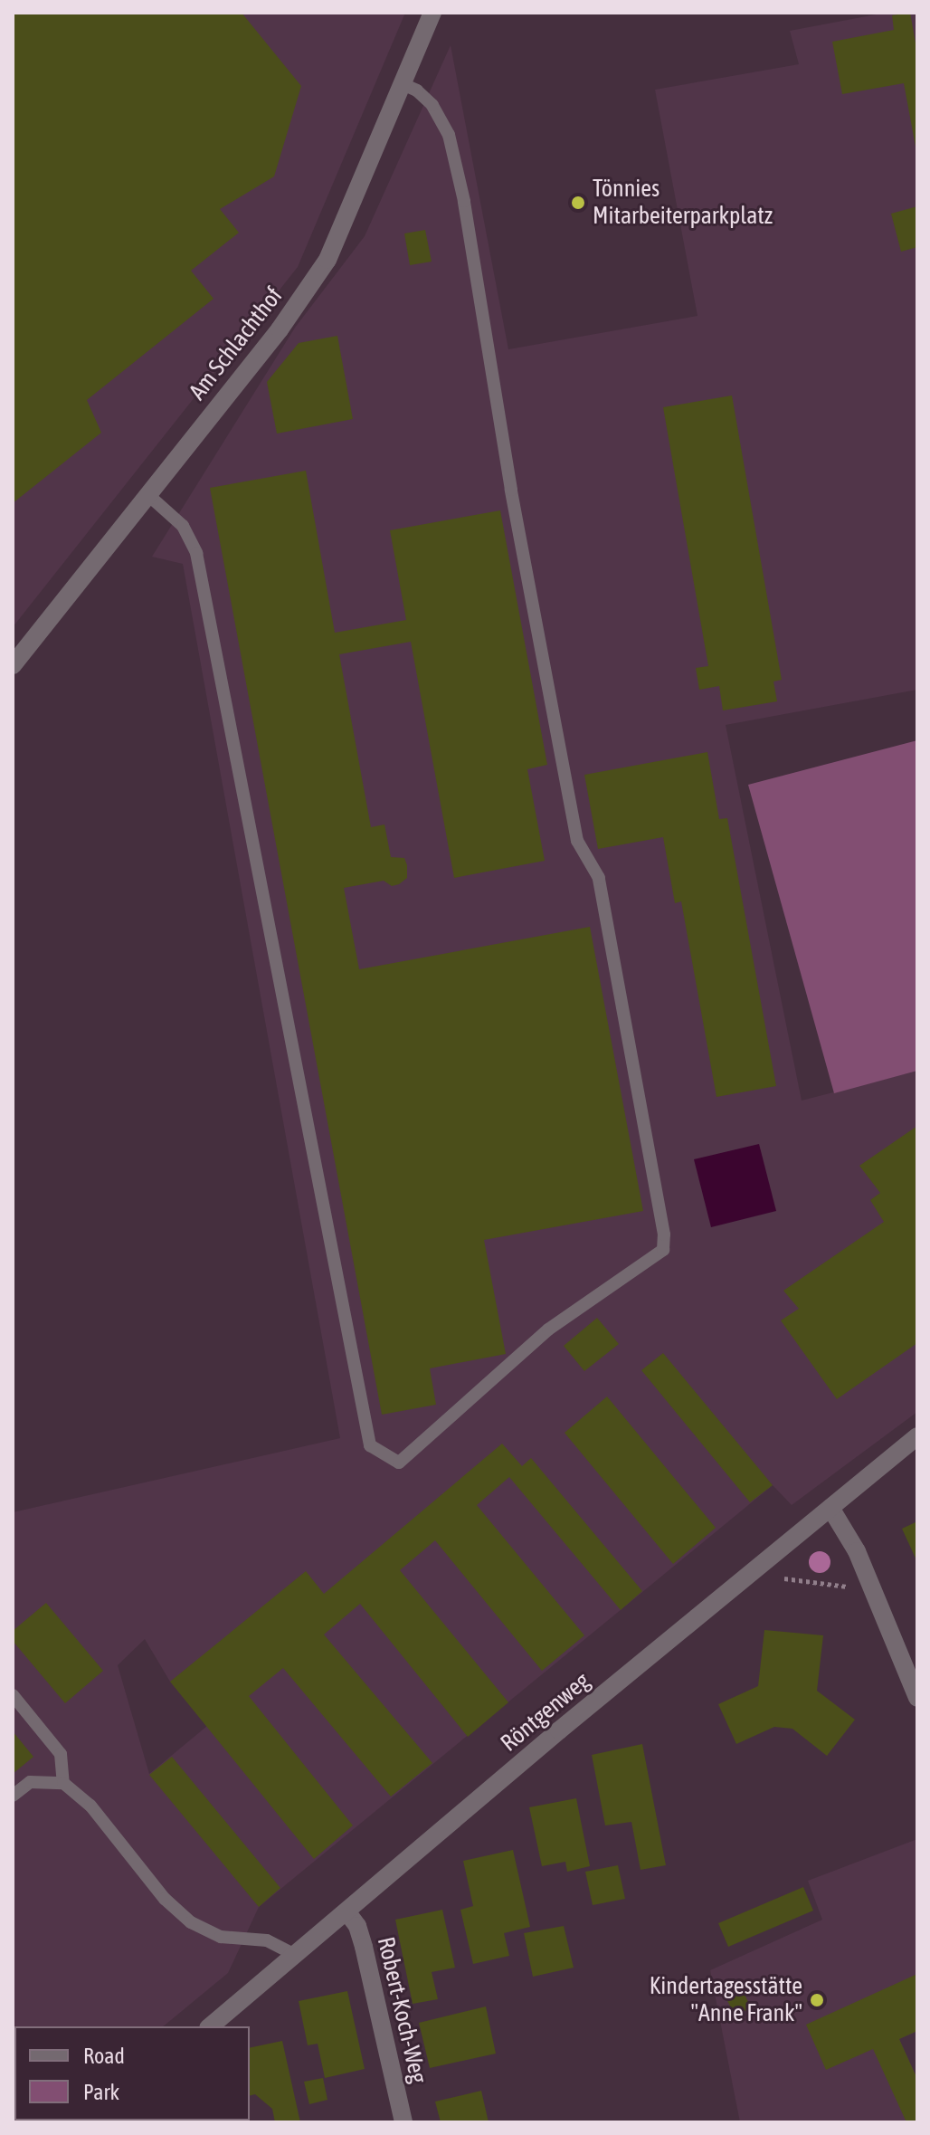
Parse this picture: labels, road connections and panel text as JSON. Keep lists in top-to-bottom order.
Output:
{
  "streets": {
    "street": ["Am Schlachthof", "Röntgenweg", "Robert-Koch-Weg"]
  },
  "crossings": [
    ["Röntgenweg", "Robert-Koch-Weg"]
  ],
  "places": ["Tönnies Mitarbeiterparkplatz", "Kindertagesstätte \"Anne Frank\""],
  "legend": ["Road", "Park"]
}
